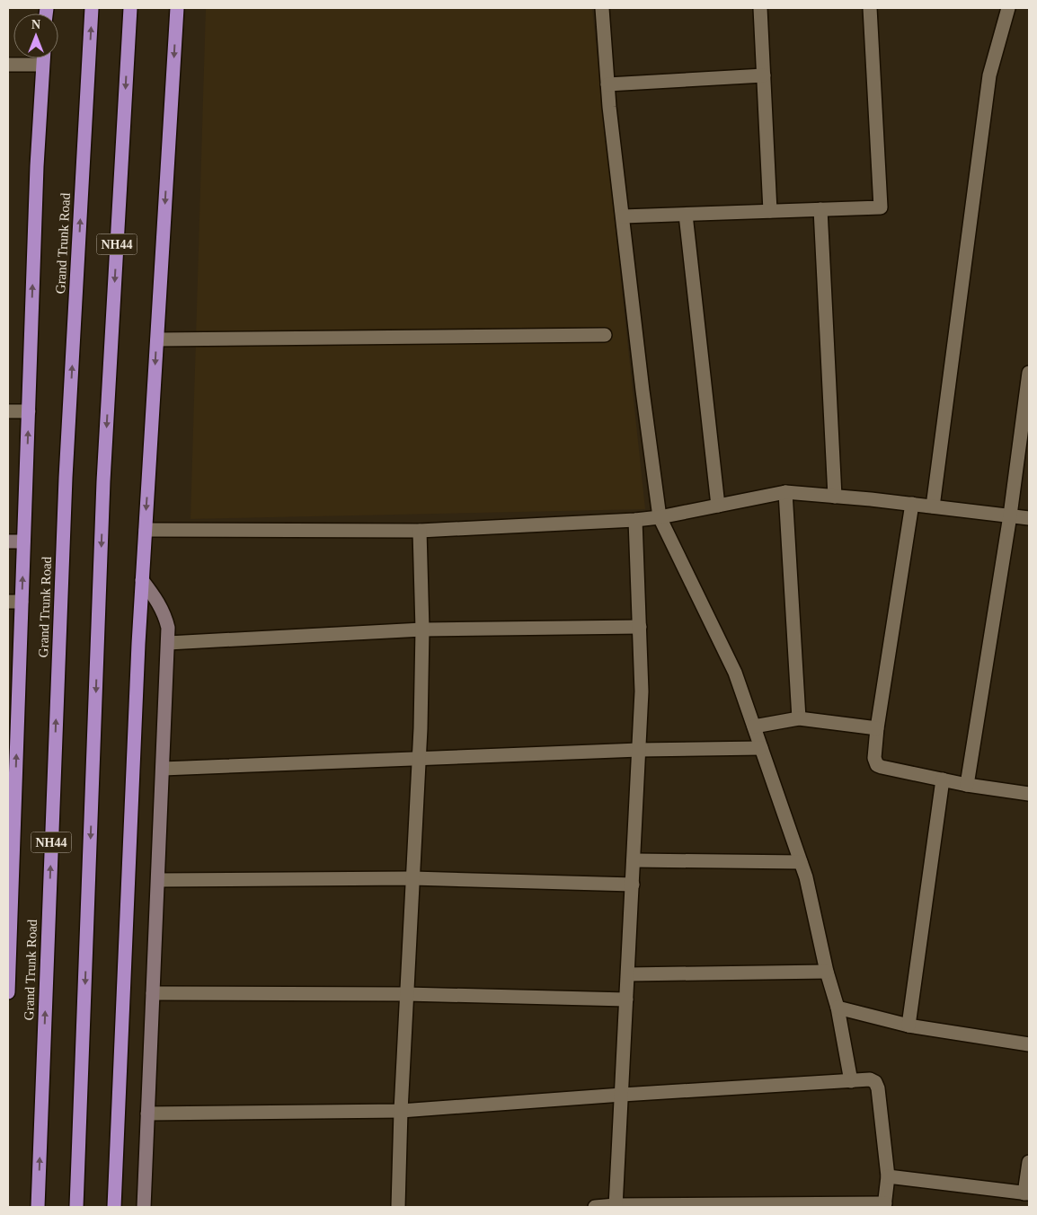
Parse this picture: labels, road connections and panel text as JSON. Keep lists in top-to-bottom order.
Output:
{
  "streets": {
    "highway": ["Grand Trunk Road", "NH44"]
  },
  "north": "top"
}
